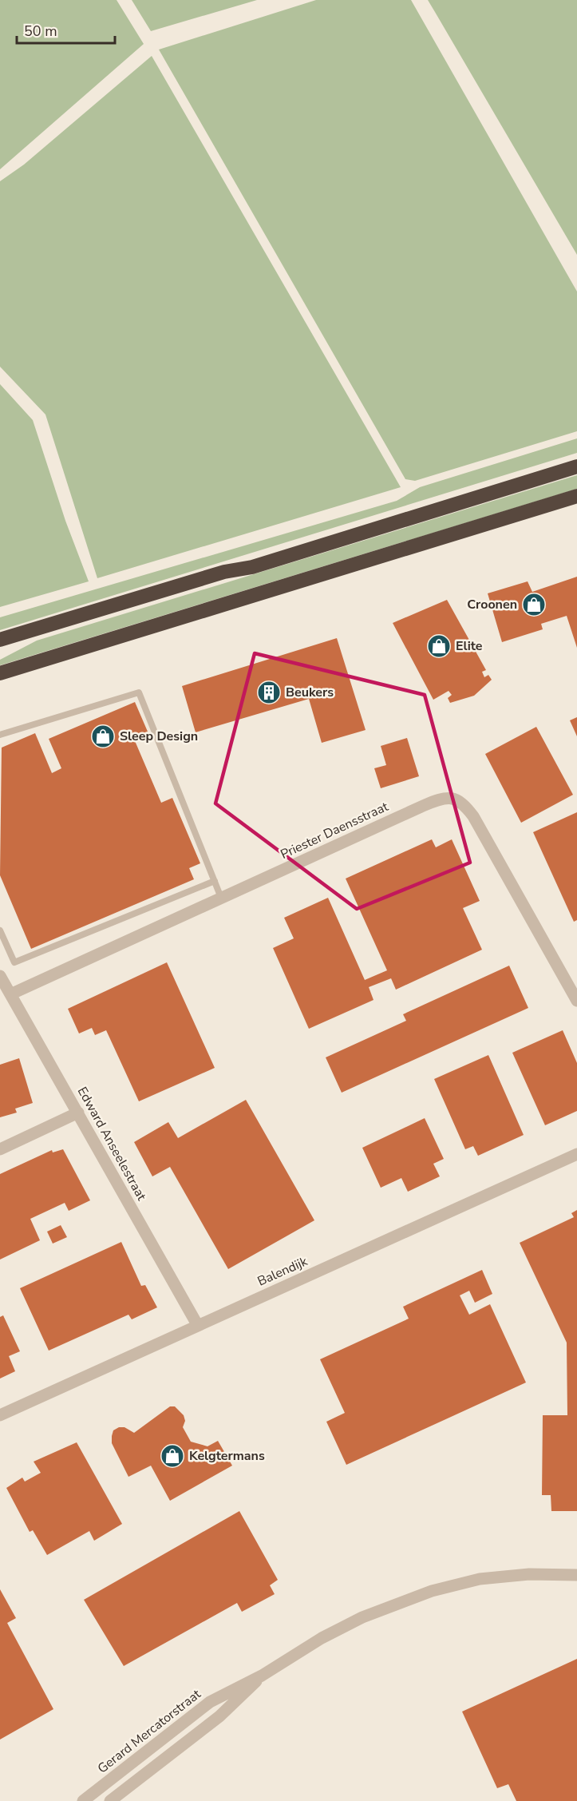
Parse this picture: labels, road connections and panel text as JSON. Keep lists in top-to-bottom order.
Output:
{
  "streets": {
    "street": [
      "Priester Daensstraat",
      "Edward Anseelestraat",
      "Balendijk",
      "Gerard Mercatorstraat"
    ]
  },
  "crossings": [
    ["Priester Daensstraat", "Edward Anseelestraat"],
    ["Edward Anseelestraat", "Balendijk"]
  ],
  "places": {
    "shop": [
      "Croonen",
      "Elite",
      "Sleep Design",
      "Kelgtermans"
    ],
    "building": ["Beukers"]
  },
  "scale_bar": "50 m"
}
